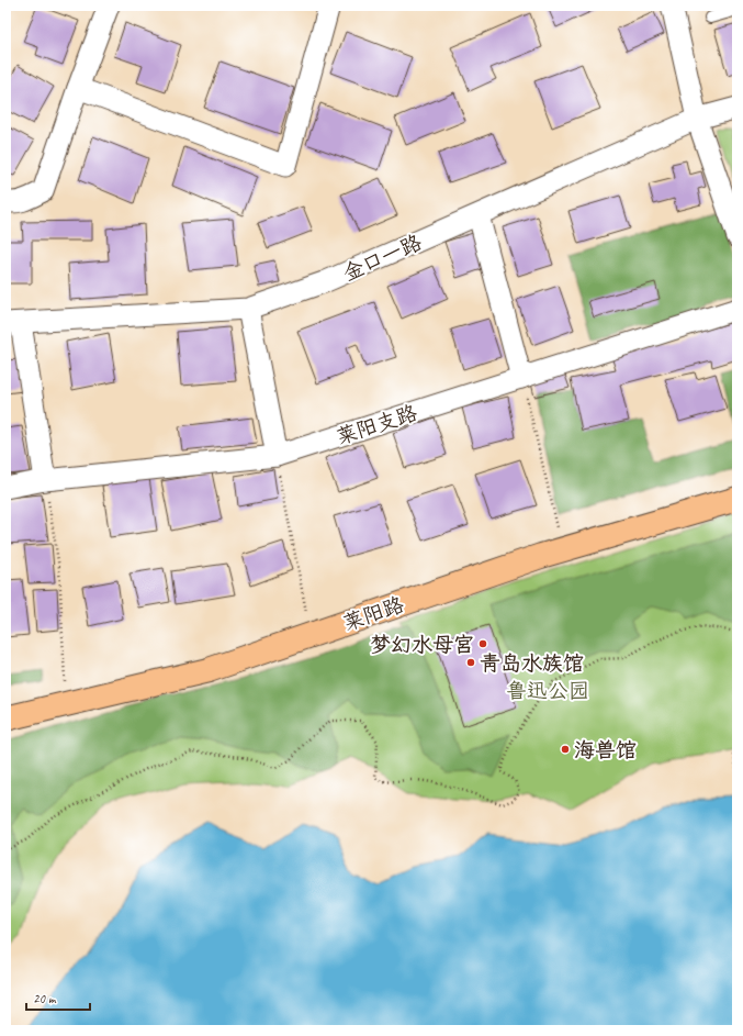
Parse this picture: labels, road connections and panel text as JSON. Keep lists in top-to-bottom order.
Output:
{
  "streets": {
    "main road": ["莱阳路"],
    "street": ["金口一路", "莱阳支路"]
  },
  "parks": ["鲁迅公园"],
  "places": ["梦幻水母宫", "青岛水族馆", "海兽馆"],
  "scale_bar": "20 m"
}
